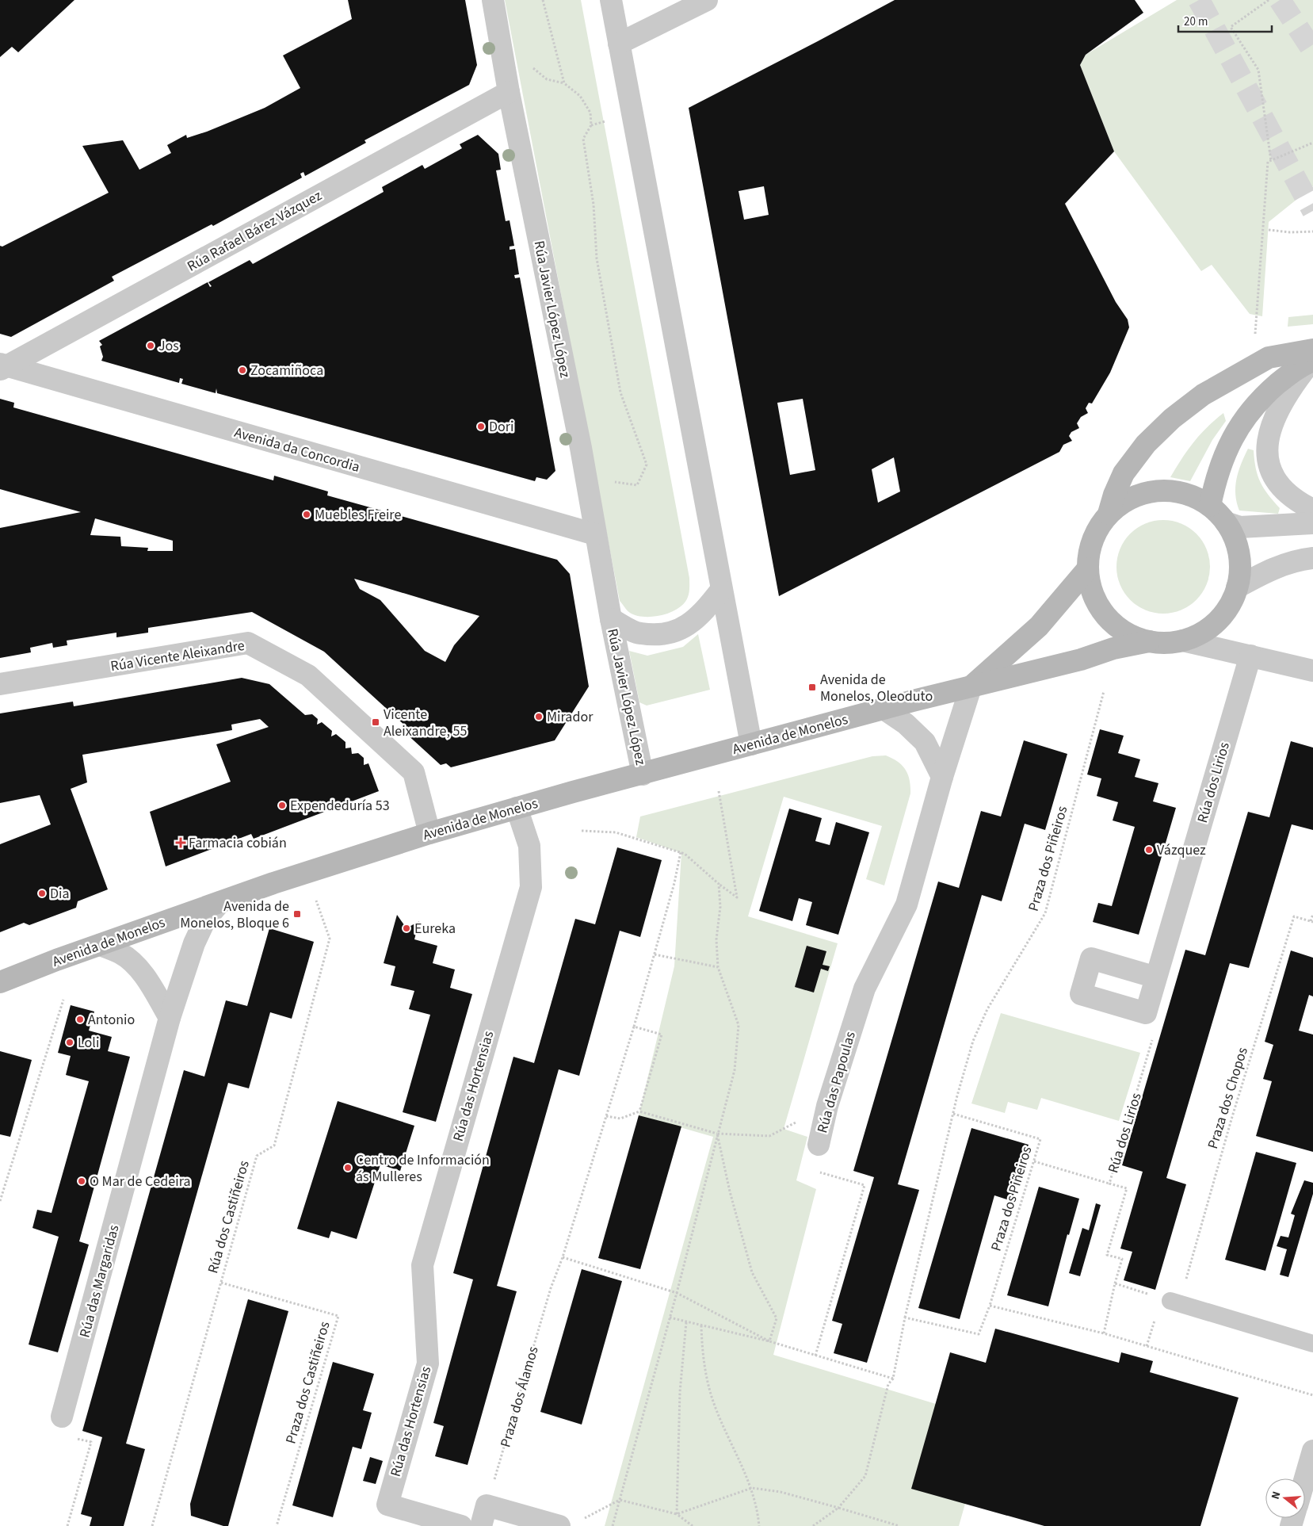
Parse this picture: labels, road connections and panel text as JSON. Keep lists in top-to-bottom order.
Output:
{
  "streets": {
    "street": [
      "Rúa Rafael Bárez Vázquez",
      "Rúa Javier López López",
      "Avenida da Concordia",
      "Rúa Vicente Aleixandre",
      "Avenida de Monelos",
      "Rúa dos Lirios",
      "Rúa das Papoulas",
      "Rúa das Hortensias",
      "Rúa das Margaridas"
    ],
    "path": [
      "Praza dos Piñeiros",
      "Praza dos Chopos",
      "Rúa dos Castiñeiros",
      "Praza dos Castiñeiros",
      "Praza dos Álamos"
    ]
  },
  "crossings": [
    ["Rúa Rafael Bárez Vázquez", "Rúa Javier López López"],
    ["Rúa Rafael Bárez Vázquez", "Avenida da Concordia"],
    ["Rúa Javier López López", "Avenida da Concordia"],
    ["Rúa Javier López López", "Avenida de Monelos"],
    ["Rúa Vicente Aleixandre", "Avenida de Monelos"],
    ["Avenida de Monelos", "Rúa das Papoulas"],
    ["Avenida de Monelos", "Rúa das Hortensias"],
    ["Avenida de Monelos", "Rúa das Margaridas"],
    ["Rúa dos Castiñeiros", "Praza dos Castiñeiros"]
  ],
  "places": {
    "other": [
      "Jos",
      "Zocamiñoca",
      "Dori",
      "Muebles Freire",
      "Mirador",
      "Expendeduría 53",
      "Vázquez",
      "Dia",
      "Eureka",
      "Antonio",
      "Loli",
      "Centro de Información ás Mulleres",
      "O Mar de Cedeira"
    ],
    "transit": ["Avenida de Monelos, Oleoduto", "Vicente Aleixandre, 55", "Avenida de Monelos, Bloque 6"],
    "health": ["Farmacia cobián"]
  },
  "scale_bar": "20 m",
  "north": "left"
}
